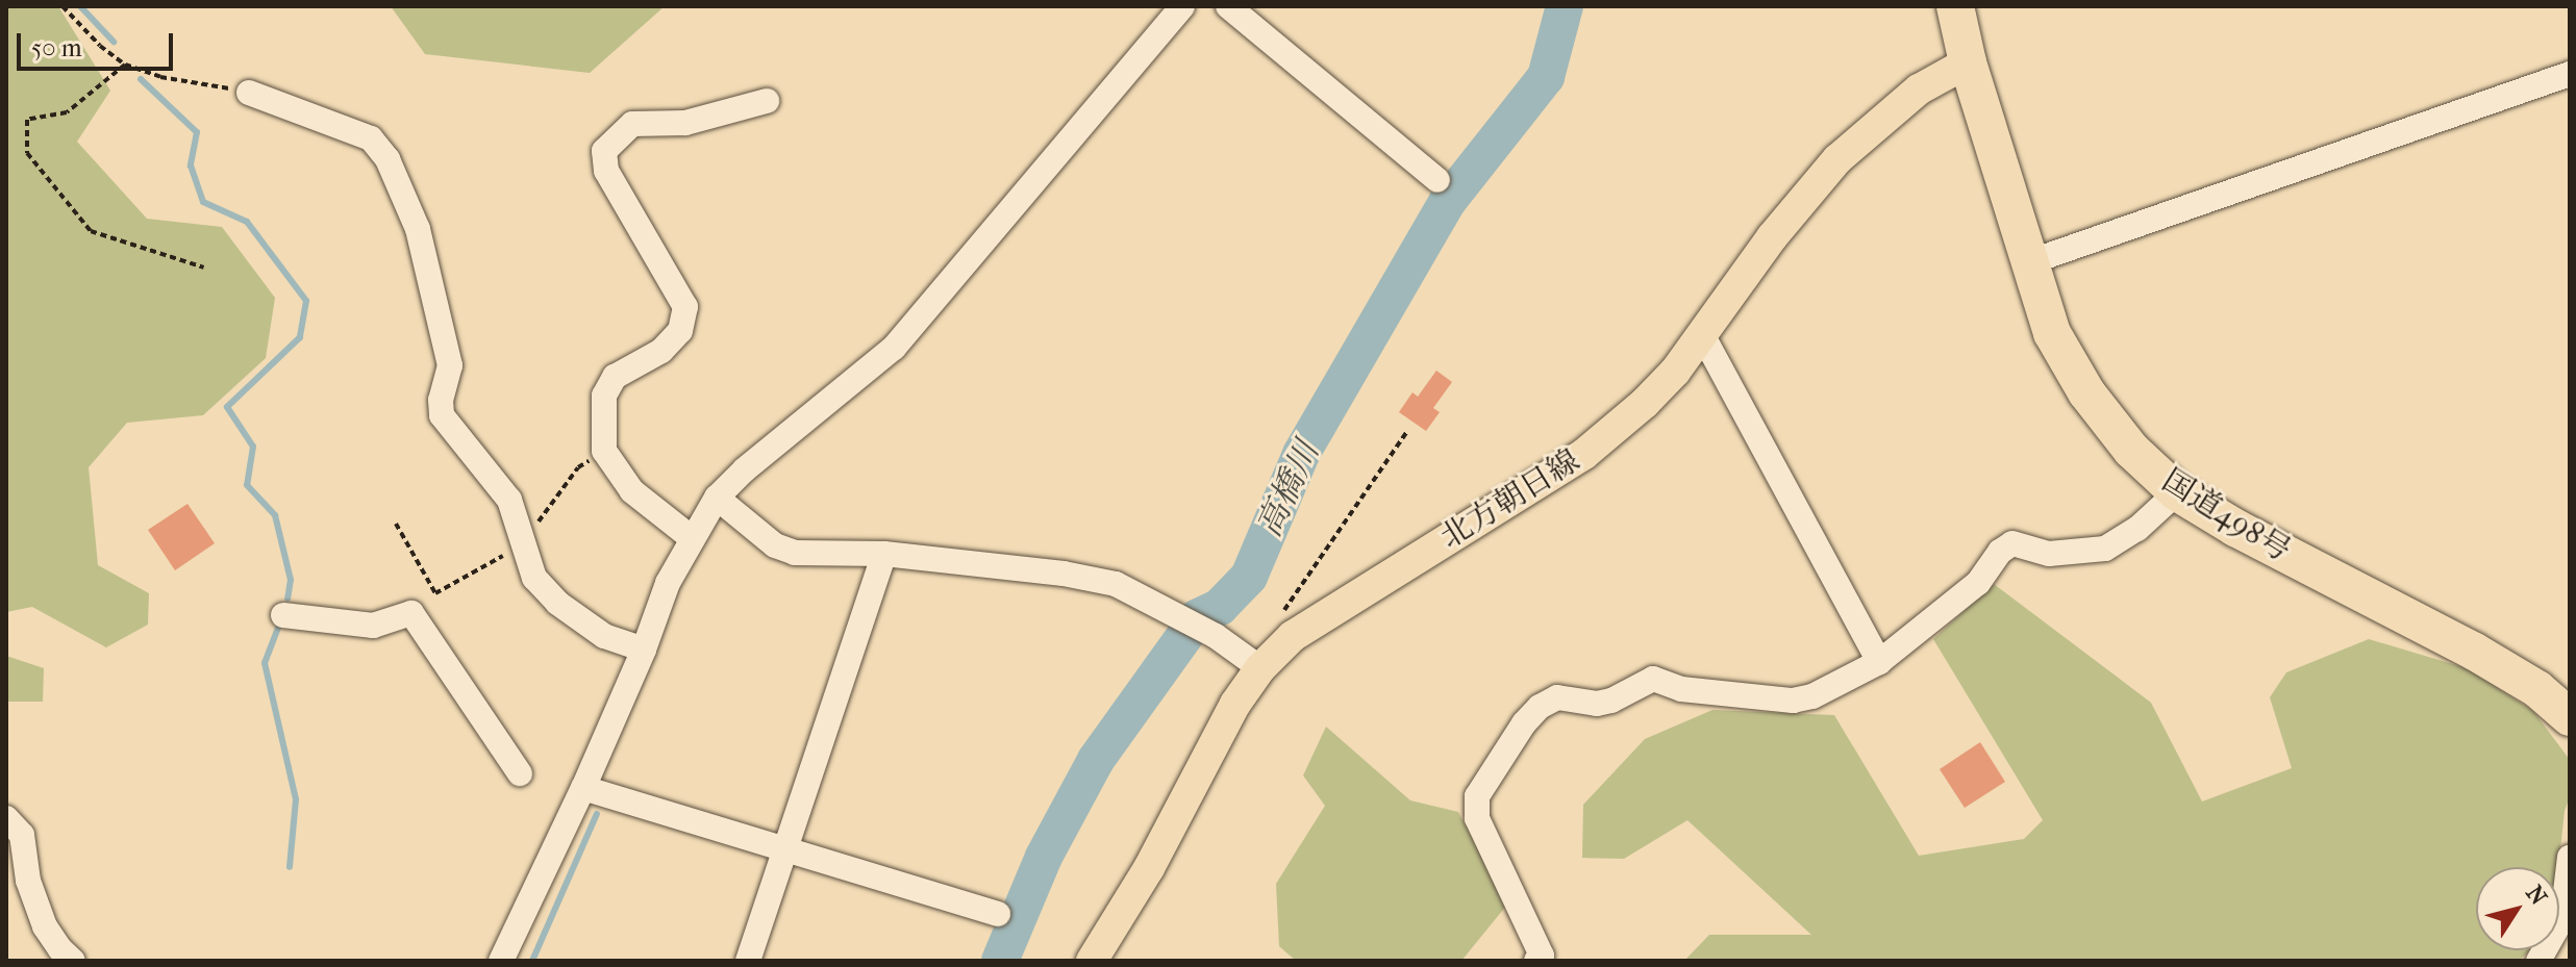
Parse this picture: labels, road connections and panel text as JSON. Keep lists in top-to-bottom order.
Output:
{
  "streets": {
    "highway": ["国道498号"],
    "main road": ["北方朝日線"]
  },
  "crossings": [
    ["北方朝日線", "国道498号"]
  ],
  "water": ["高橋川"],
  "scale_bar": "50 m",
  "north": "top right"
}
